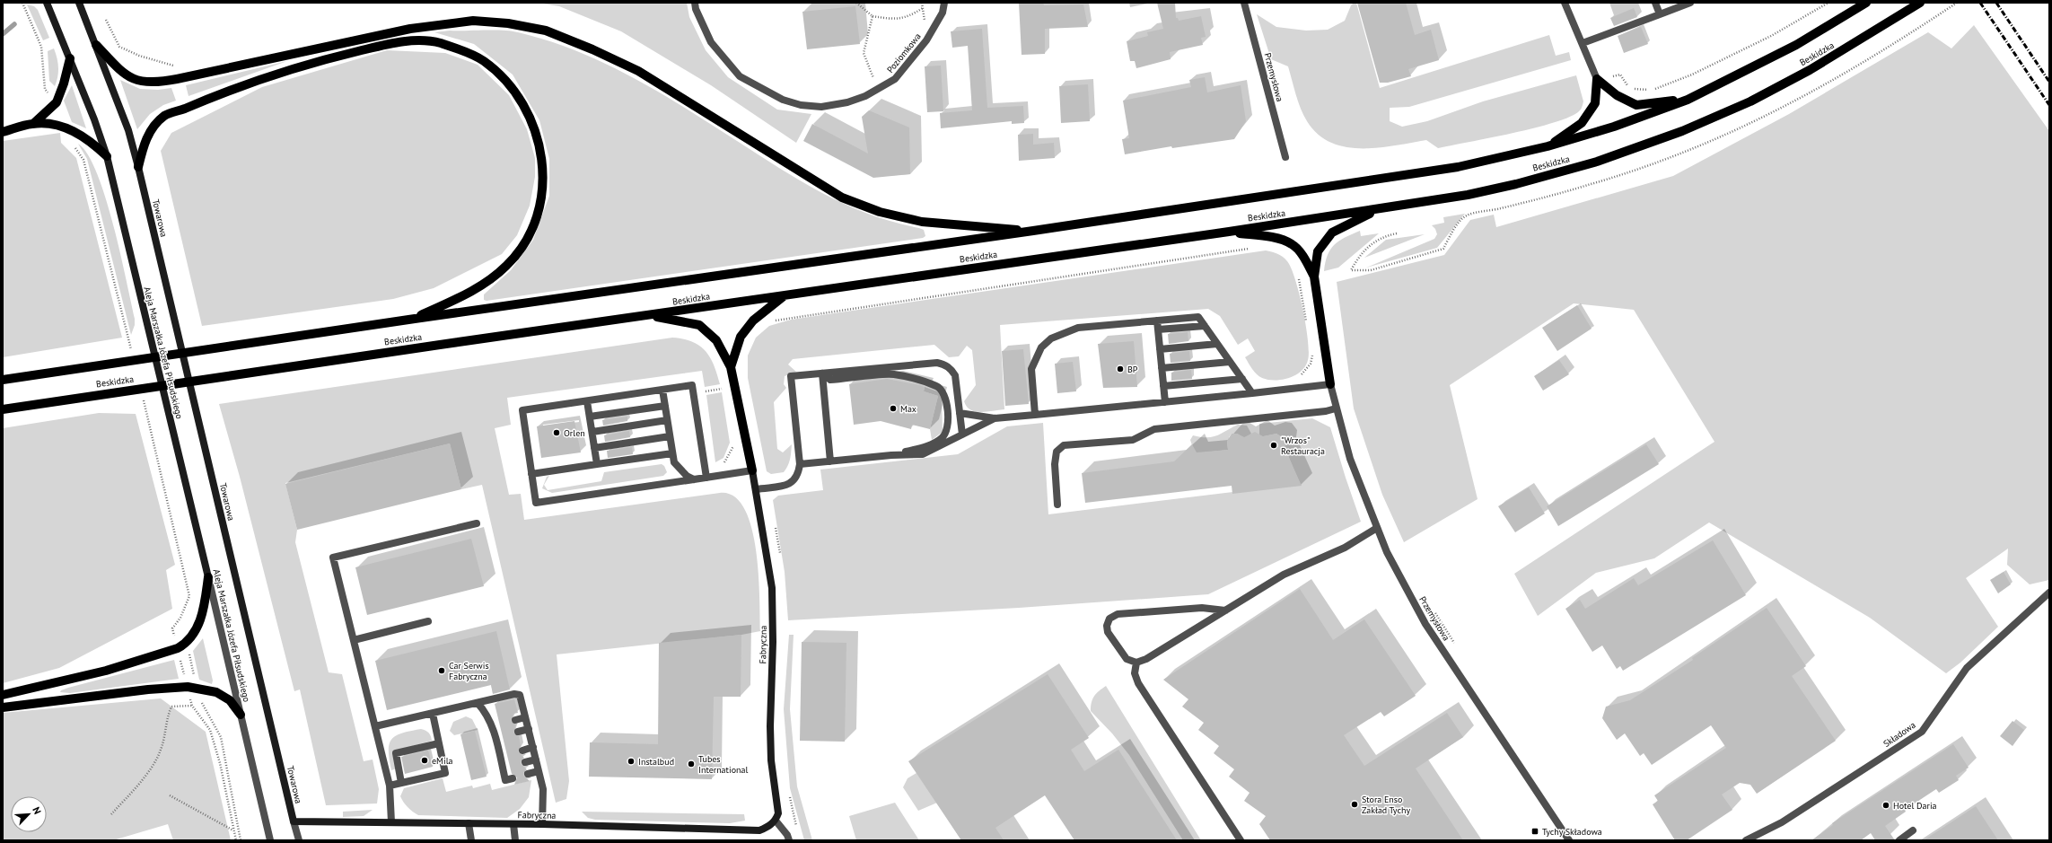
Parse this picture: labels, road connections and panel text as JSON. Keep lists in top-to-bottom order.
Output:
{
  "streets": {
    "main road": [
      "Beskidzka",
      "Towarowa",
      "Aleja Marszałka Józefa Piłsudskiego",
      "Fabryczna"
    ],
    "street": ["Poziomkowa", "Przemysłowa", "Składowa"]
  },
  "crossings": [
    ["Towarowa", "Fabryczna"]
  ],
  "places": {
    "other": [
      "BP",
      "Max",
      "Orlen",
      "\"Wrzos\" Restauracja",
      "Car Serwis Fabryczna",
      "eMila",
      "Instalbud",
      "Tubes International",
      "Stora Enso Zakład Tychy",
      "Hotel Daria"
    ],
    "transit": ["Tychy Składowa"]
  },
  "north": "top right"
}
